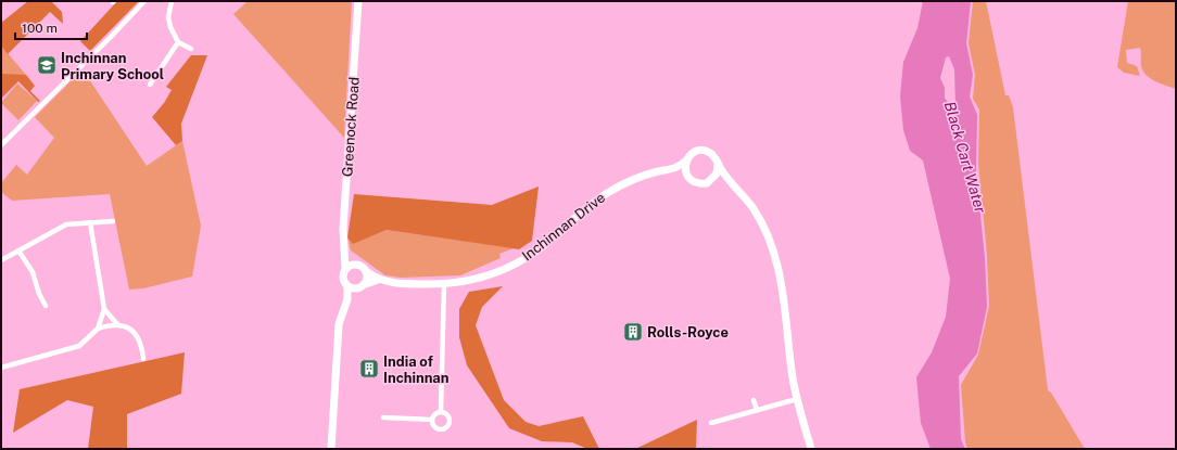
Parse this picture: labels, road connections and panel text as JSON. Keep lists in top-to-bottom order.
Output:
{
  "streets": {
    "street": ["Greenock Road", "Inchinnan Drive"]
  },
  "crossings": [
    ["Greenock Road", "Inchinnan Drive"]
  ],
  "water": ["Black Cart Water"],
  "places": {
    "school or university": ["Inchinnan Primary School"],
    "building": ["Rolls-Royce", "India of Inchinnan"]
  },
  "scale_bar": "100 m"
}
